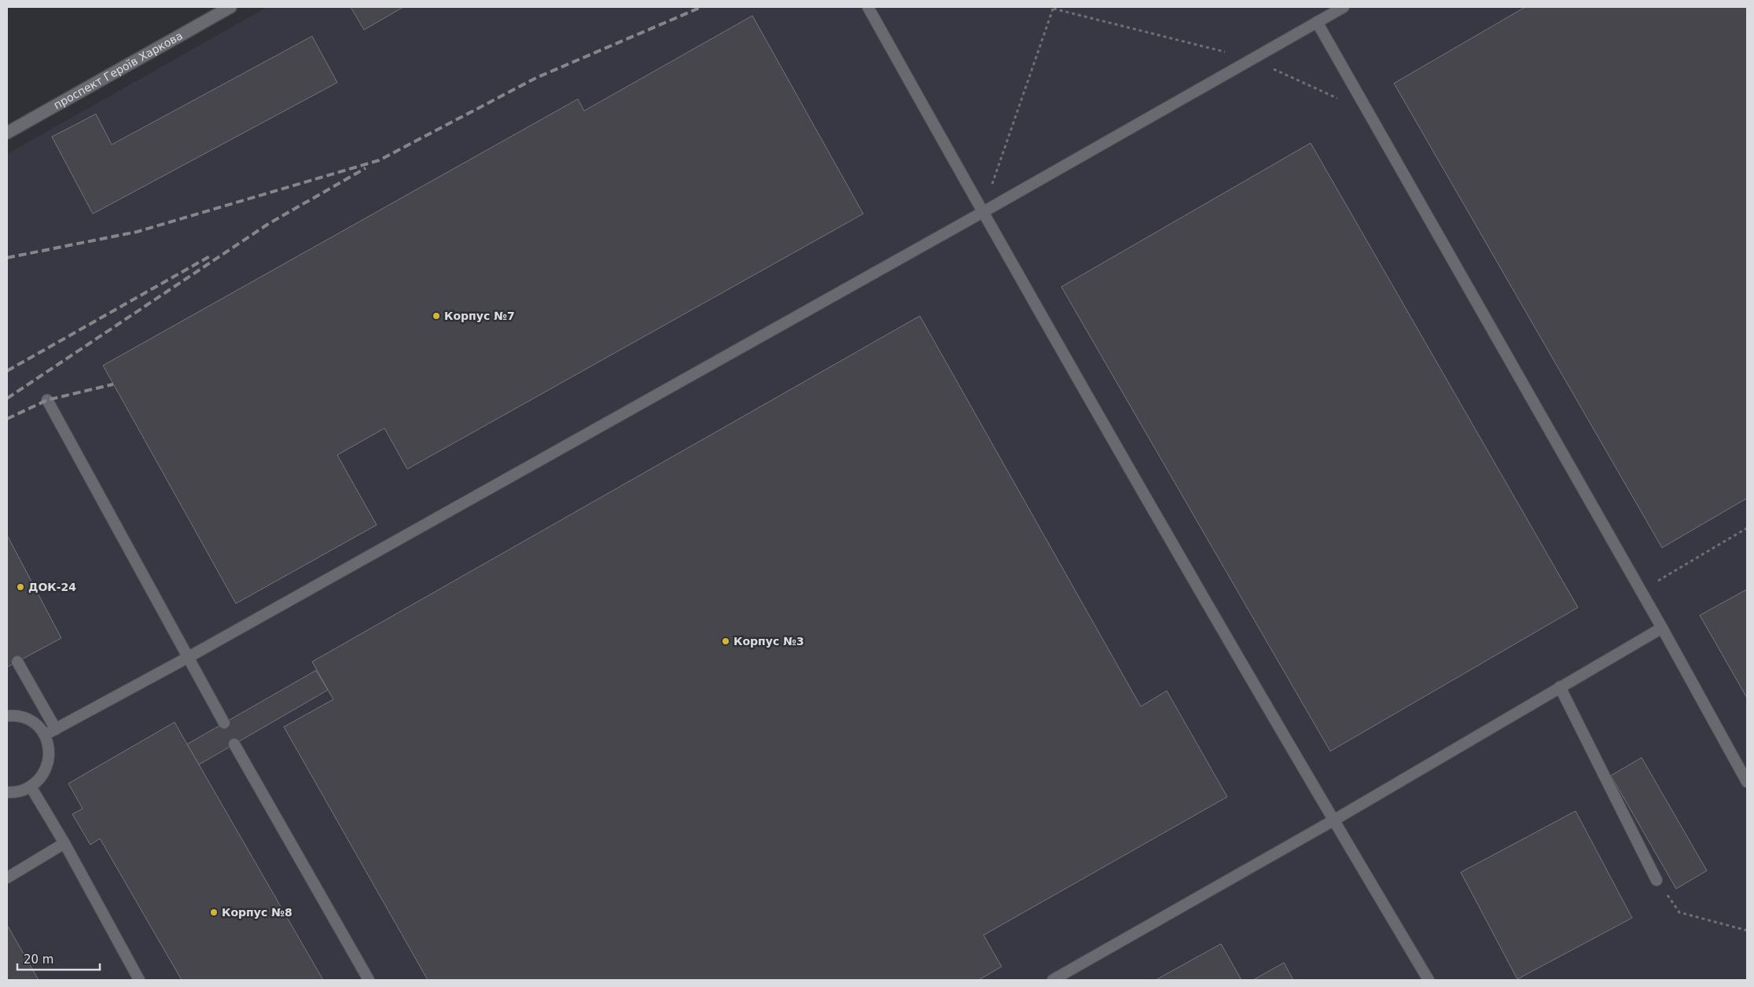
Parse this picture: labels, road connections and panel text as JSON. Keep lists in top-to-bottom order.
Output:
{
  "streets": {
    "street": ["проспект Героїв Харкова"]
  },
  "places": [
    "Корпус №7",
    "ДОК-24",
    "Корпус №3",
    "Корпус №8"
  ],
  "scale_bar": "20 m"
}
